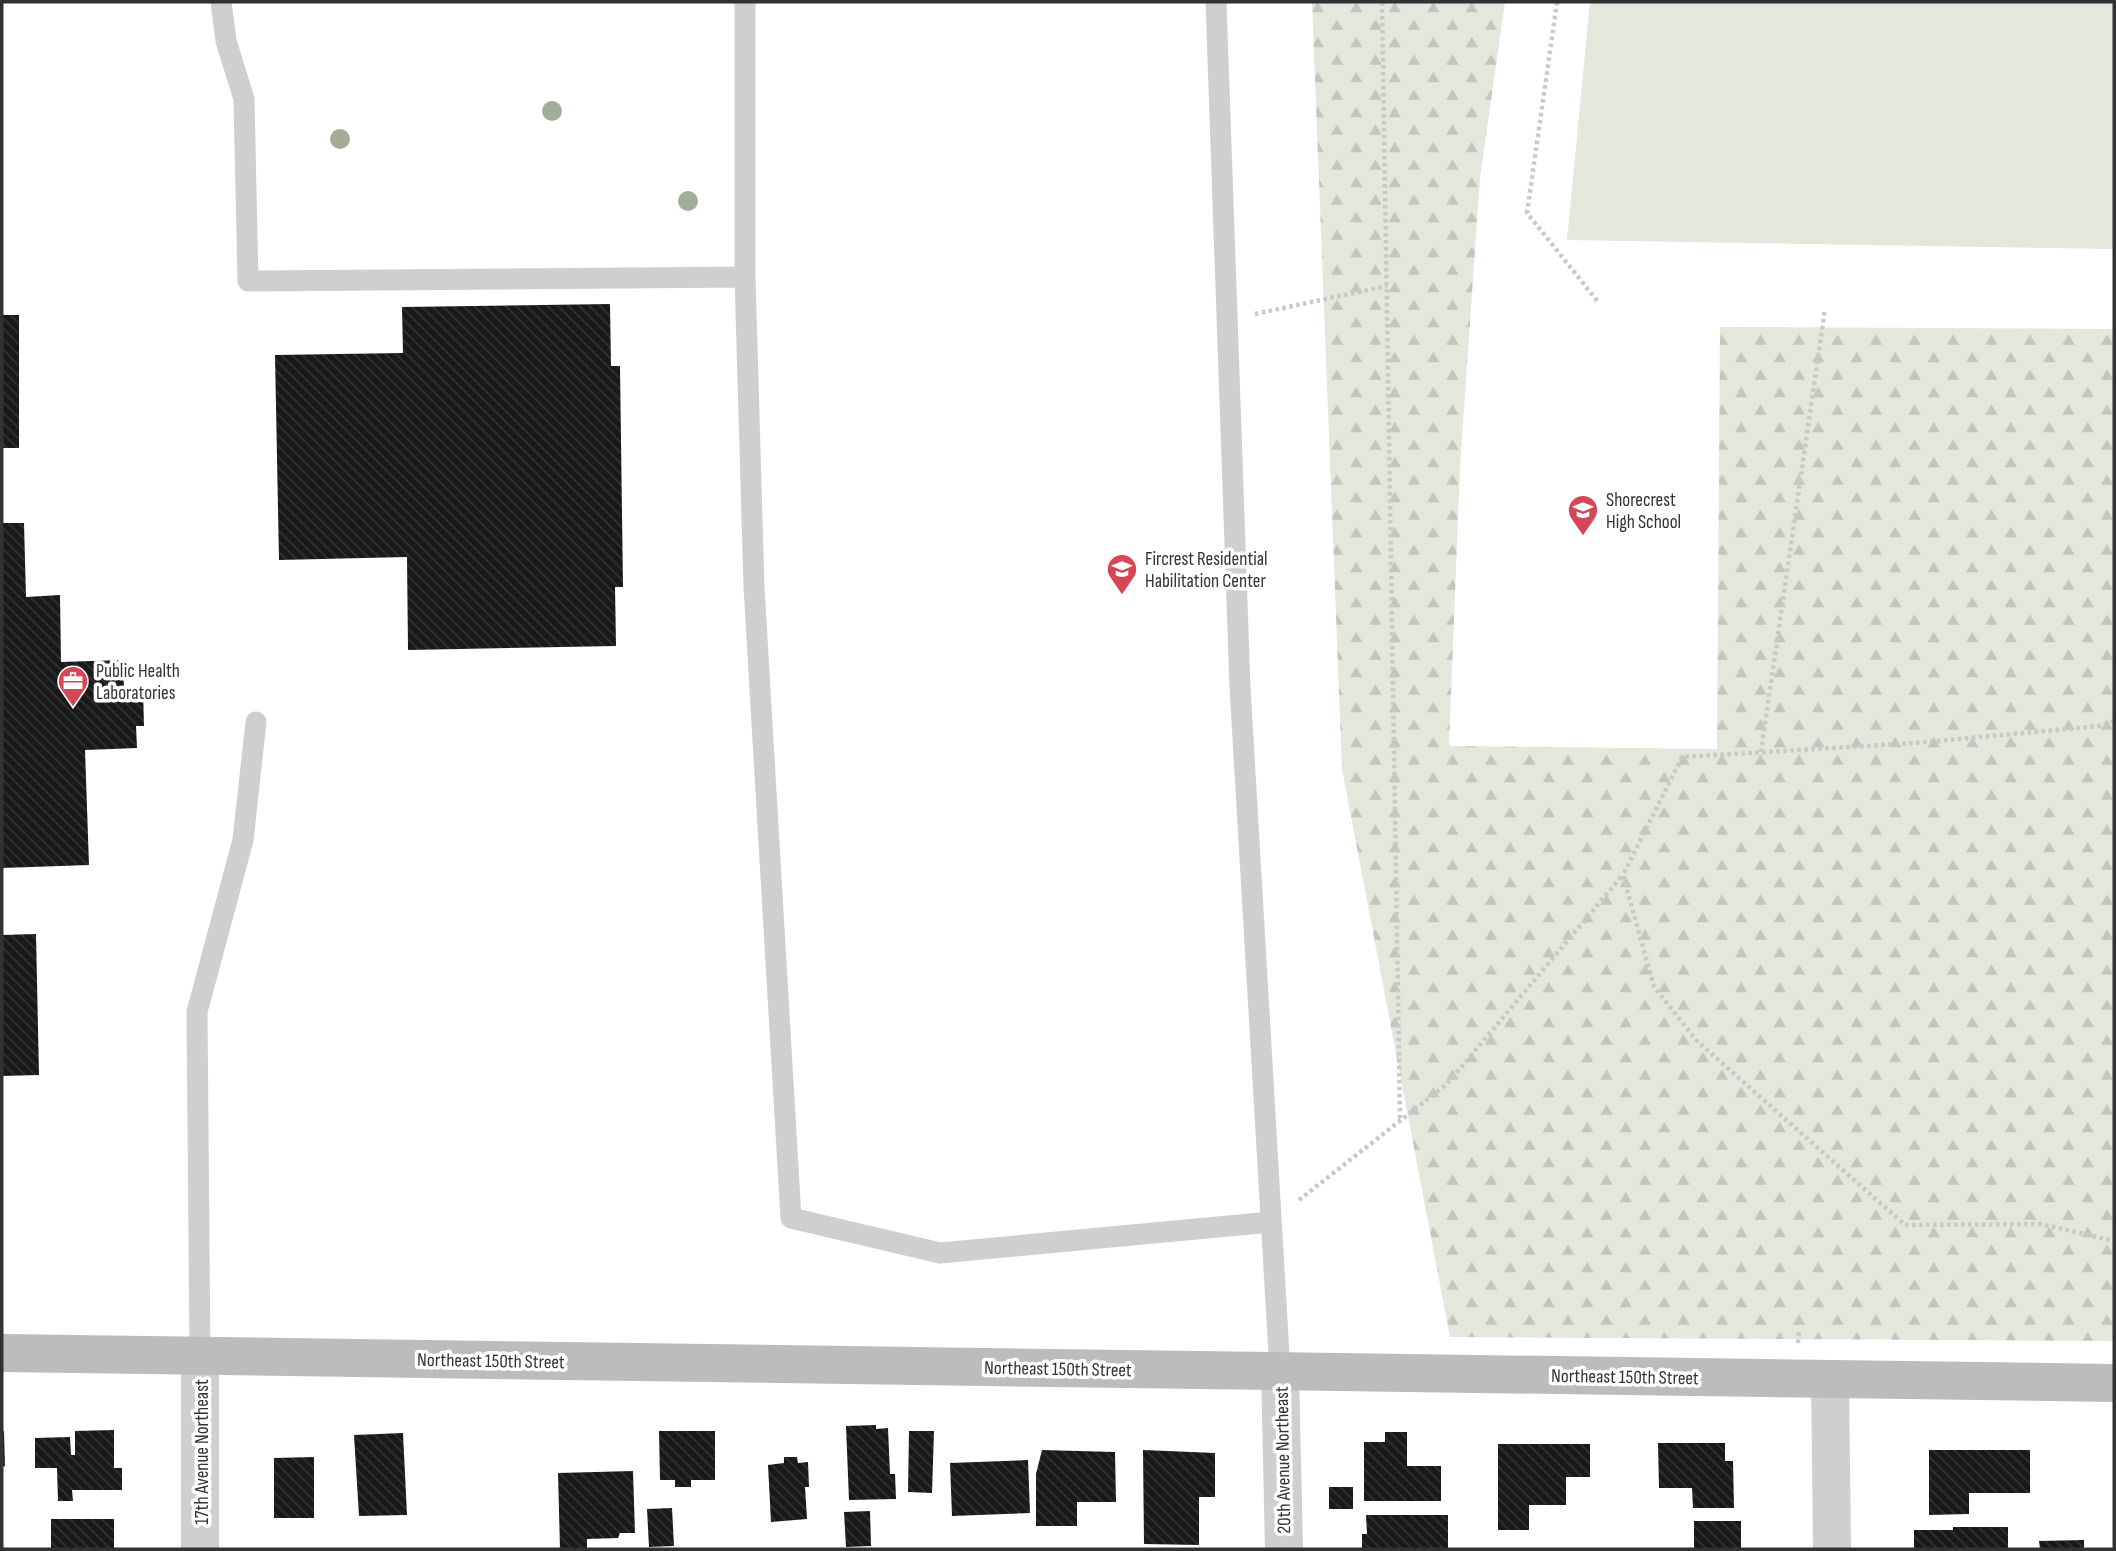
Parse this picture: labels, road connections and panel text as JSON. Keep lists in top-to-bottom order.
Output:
{
  "streets": {
    "street": ["Northeast 150th Street", "17th Avenue Northeast", "20th Avenue Northeast"]
  },
  "crossings": [
    ["Northeast 150th Street", "17th Avenue Northeast"],
    ["Northeast 150th Street", "20th Avenue Northeast"]
  ],
  "places": {
    "school or university": ["Shorecrest High School", "Fircrest Residential Habilitation Center"],
    "office": ["Public Health Laboratories"]
  }
}
